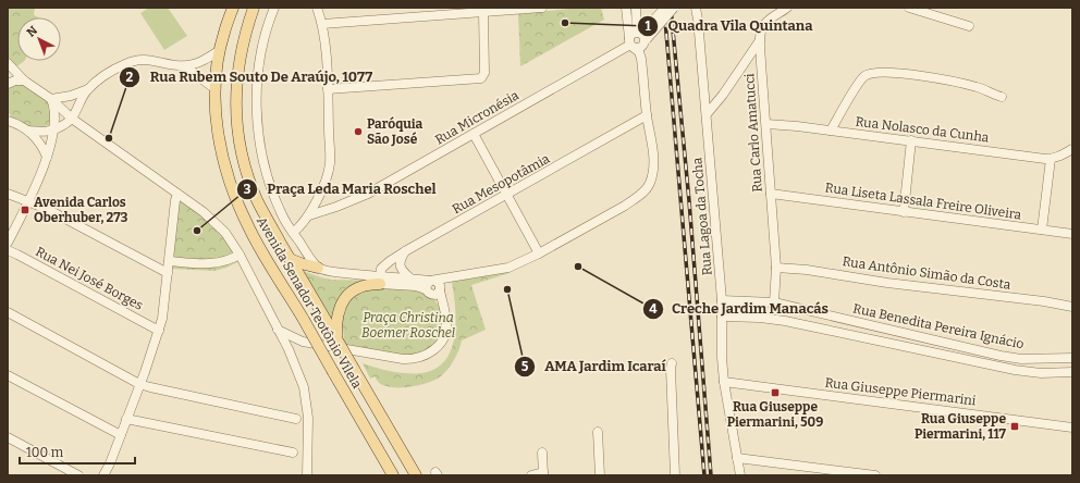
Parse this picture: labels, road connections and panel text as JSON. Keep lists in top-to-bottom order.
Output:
{
  "streets": {
    "main road": ["Avenida Senador Teotônio Vilela"],
    "street": [
      "Rua Micronésia",
      "Rua Nolasco da Cunha",
      "Rua Carlo Amatucci",
      "Rua Mesopotâmia",
      "Rua Liseta Lassala Freire Oliveira",
      "Rua Lagoa da Tocha",
      "Rua Antônio Simão da Costa",
      "Rua Nei José Borges",
      "Rua Benedita Pereira Ignácio",
      "Rua Giuseppe Piermarini"
    ]
  },
  "crossings": [
    ["Rua Nolasco da Cunha", "Rua Carlo Amatucci"],
    ["Rua Carlo Amatucci", "Rua Liseta Lassala Freire Oliveira"],
    ["Rua Carlo Amatucci", "Rua Antônio Simão da Costa"],
    ["Rua Carlo Amatucci", "Rua Benedita Pereira Ignácio"],
    ["Rua Lagoa da Tocha", "Rua Benedita Pereira Ignácio"],
    ["Rua Lagoa da Tocha", "Rua Giuseppe Piermarini"]
  ],
  "parks": ["Praça Christina Boemer Roschel"],
  "places": {
    "other": [
      "Quadra Vila Quintana",
      "Paróquia São José",
      "Rua Rubem Souto De Araújo, 1077",
      "Praça Leda Maria Roschel",
      "Creche Jardim Manacás",
      "AMA Jardim Icaraí"
    ],
    "transit": ["Avenida Carlos Oberhuber, 273", "Rua Giuseppe Piermarini, 509", "Rua Giuseppe Piermarini, 117"]
  },
  "scale_bar": "100 m",
  "north": "top left"
}
